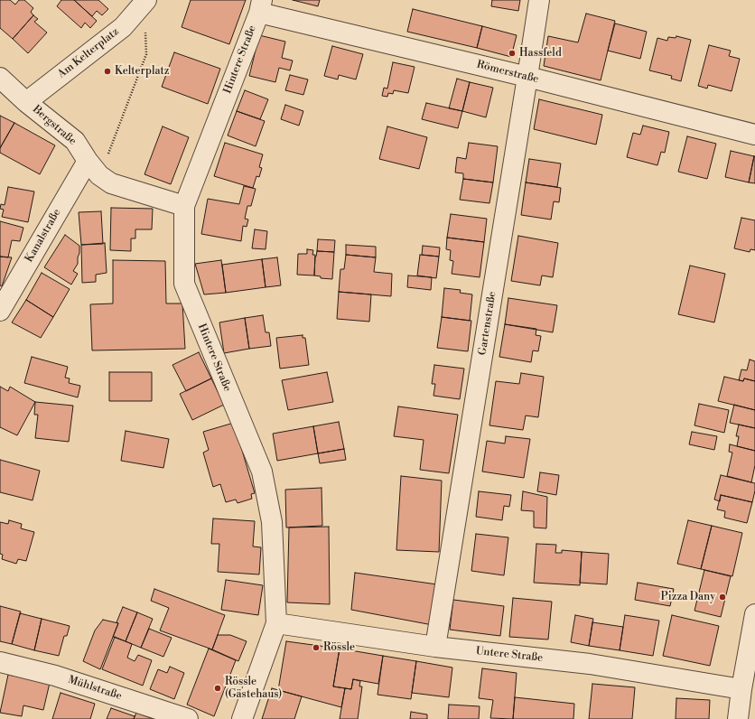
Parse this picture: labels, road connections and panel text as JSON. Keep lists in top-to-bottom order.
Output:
{
  "streets": {
    "street": [
      "Am Kelterplatz",
      "Hintere Straße",
      "Römerstraße",
      "Bergstraße",
      "Kanalstraße",
      "Gartenstraße",
      "Untere Straße",
      "Mühlstraße"
    ]
  },
  "crossings": [
    ["Am Kelterplatz", "Bergstraße"],
    ["Hintere Straße", "Römerstraße"],
    ["Hintere Straße", "Bergstraße"],
    ["Hintere Straße", "Untere Straße"],
    ["Römerstraße", "Gartenstraße"],
    ["Bergstraße", "Kanalstraße"],
    ["Gartenstraße", "Untere Straße"]
  ],
  "places": [
    "Hassfeld",
    "Kelterplatz",
    "Pizza Dany",
    "Rössle",
    "Rössle (Gästehaus)"
  ]
}
